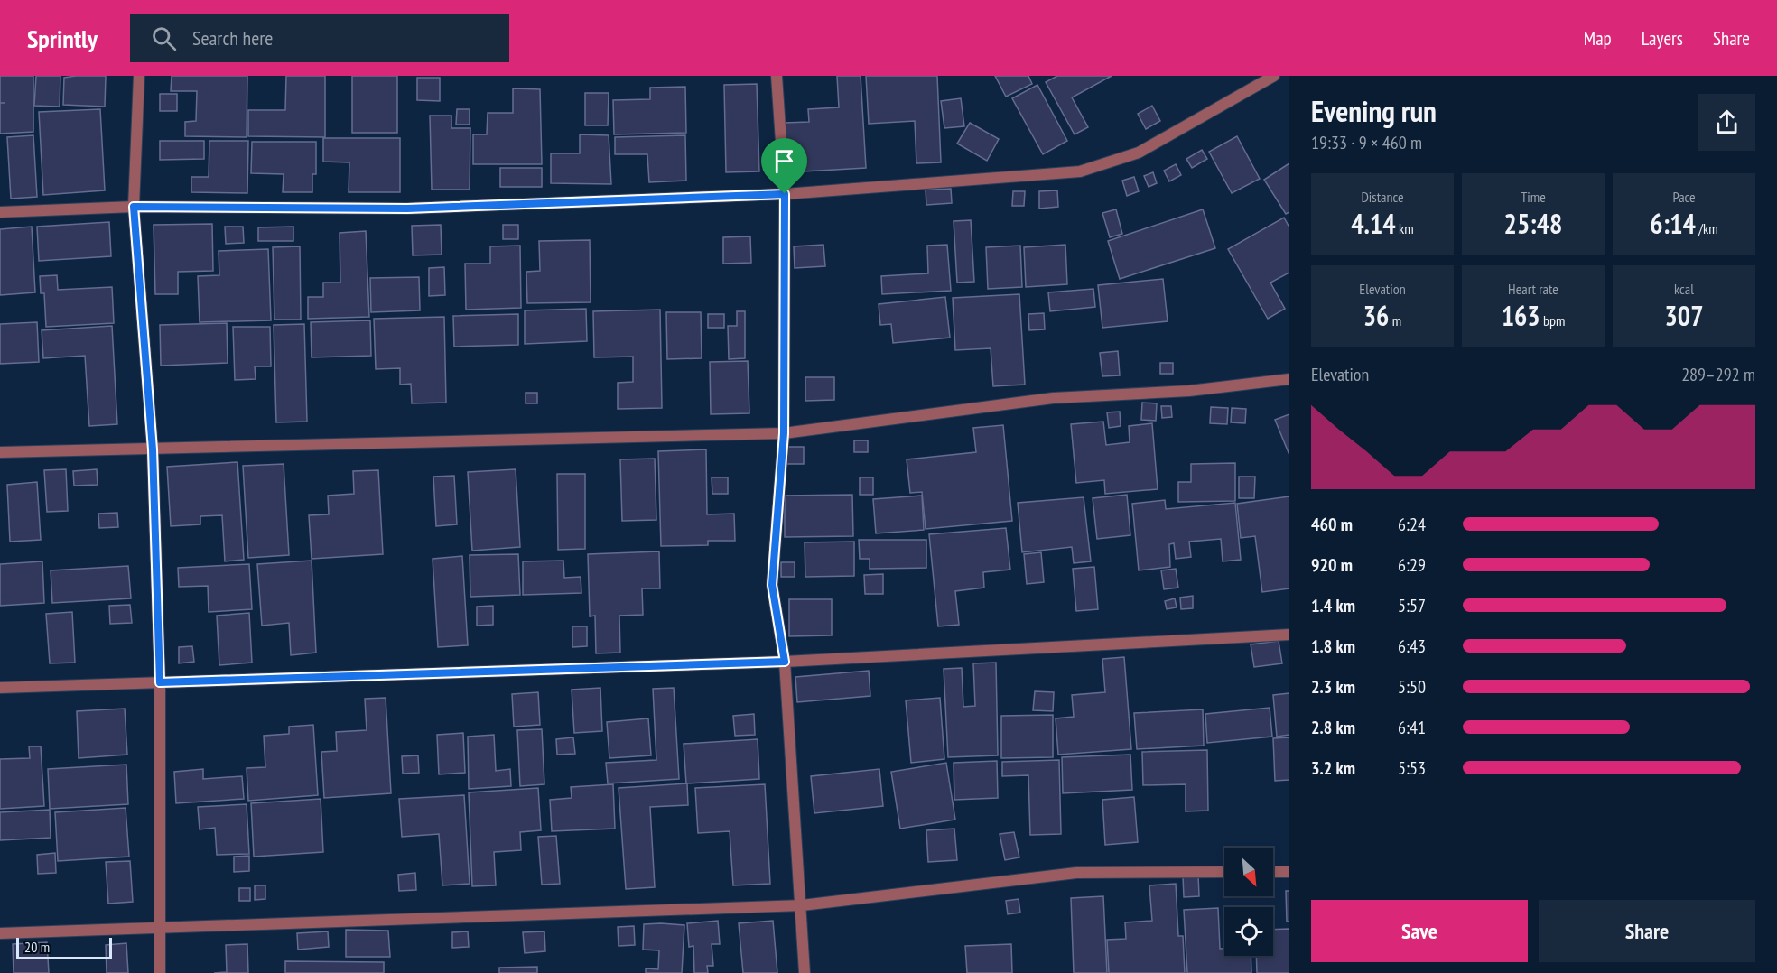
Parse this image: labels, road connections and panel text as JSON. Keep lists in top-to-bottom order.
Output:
{
  "scale_bar": "20 m",
  "north": "bottom right",
  "page": {
    "header": "Sprintly",
    "search": "Search here",
    "nav": ["Map", "Layers", "Share"],
    "heading": ["Evening run", "19:33 · 9 × 460 m"],
    "stats": [
      ["Distance", "4.14 km"],
      ["Time", "25:48"],
      ["Pace", "6:14 /km"],
      ["Elevation", "36 m"],
      ["Heart rate", "163 bpm"],
      ["kcal", "307"]
    ],
    "chart": ["Elevation", "289–292 m"],
    "list": [
      {
        "name": "460 m",
        "note": "6:24"
      },
      {
        "name": "920 m",
        "note": "6:29"
      },
      {
        "name": "1.4 km",
        "note": "5:57"
      },
      {
        "name": "1.8 km",
        "note": "6:43"
      },
      {
        "name": "2.3 km",
        "note": "5:50"
      },
      {
        "name": "2.8 km",
        "note": "6:41"
      },
      {
        "name": "3.2 km",
        "note": "5:53"
      }
    ],
    "buttons": ["Save", "Share"],
    "scale": "20 m"
  }
}
